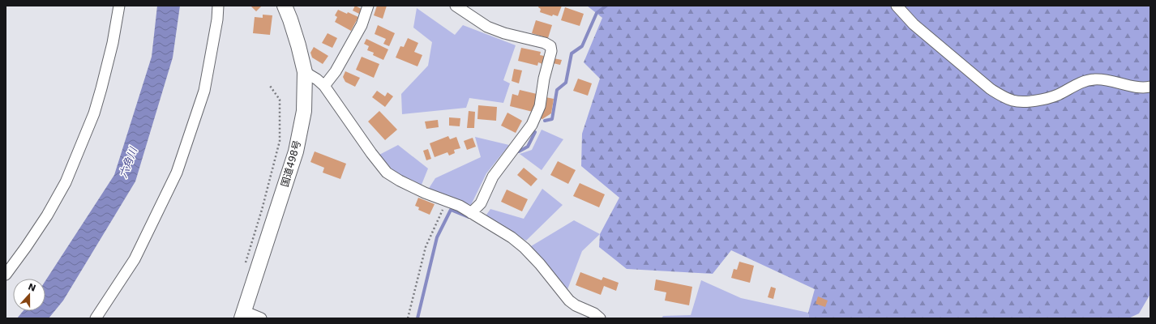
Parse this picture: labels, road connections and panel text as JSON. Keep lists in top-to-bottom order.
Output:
{
  "streets": {
    "highway": ["国道498号"]
  },
  "water": ["六角川"],
  "north": "top"
}
